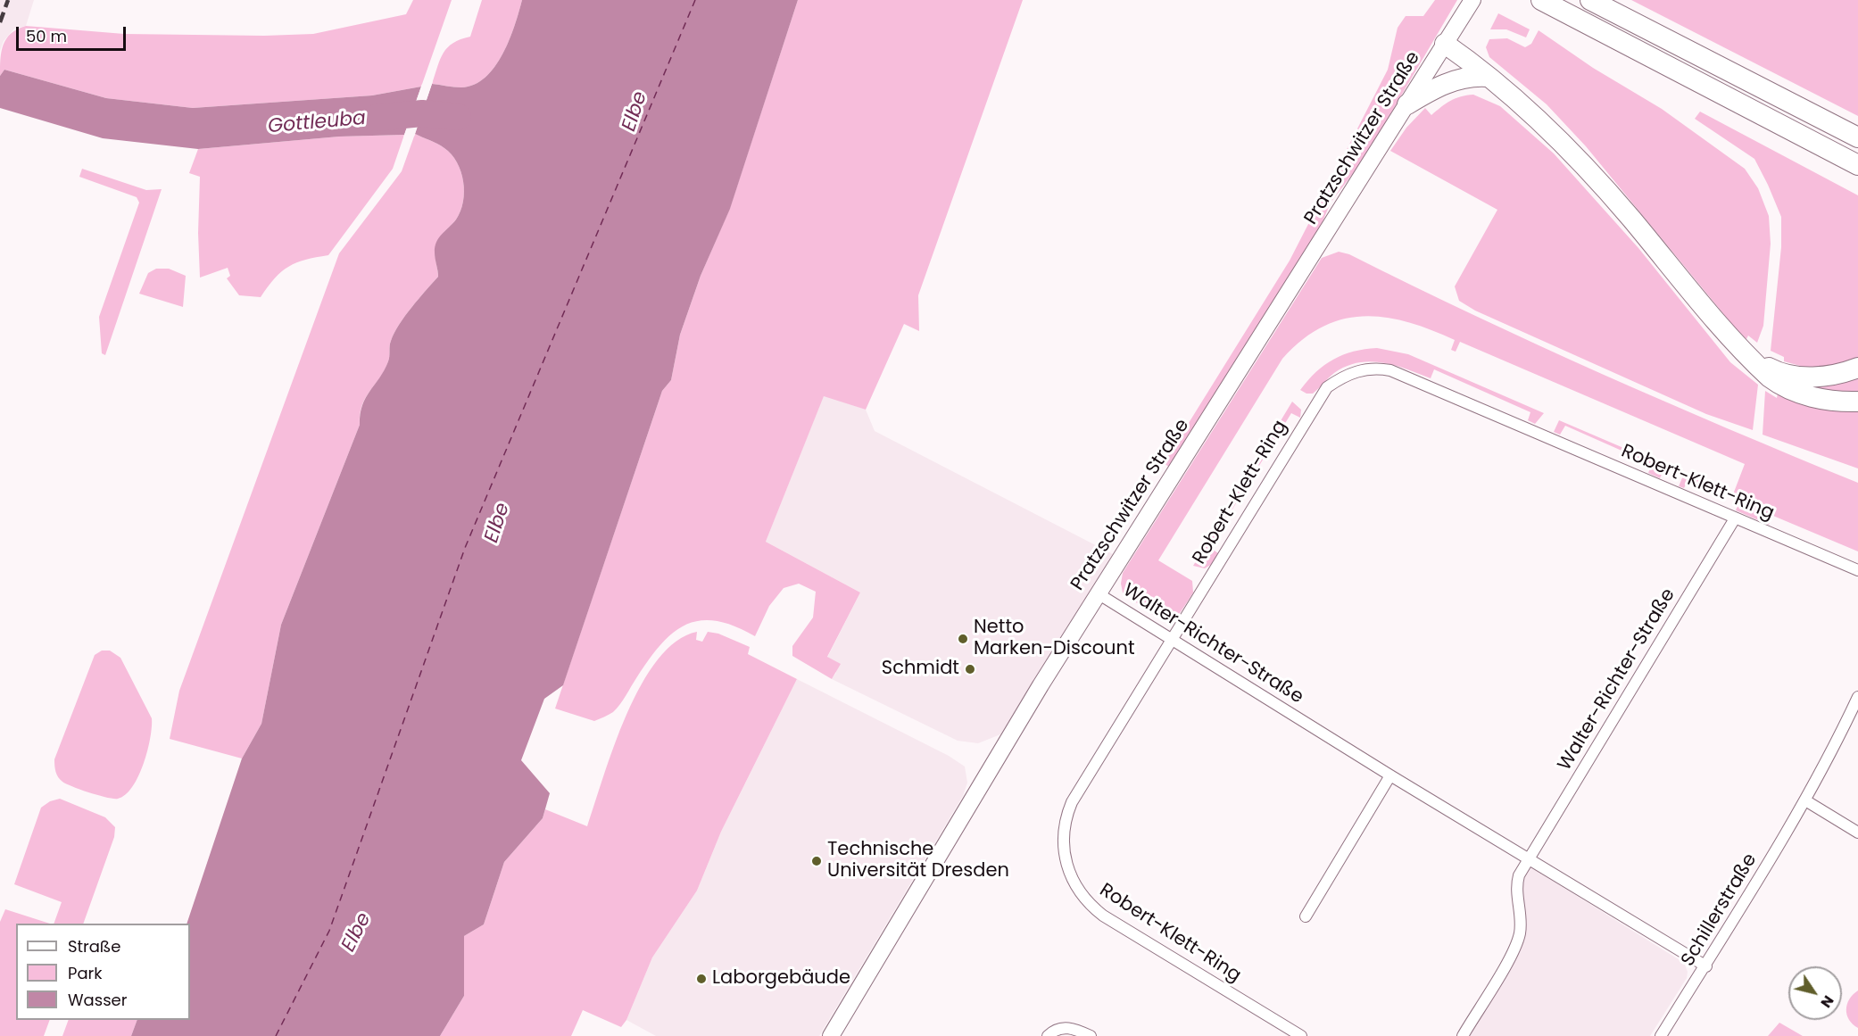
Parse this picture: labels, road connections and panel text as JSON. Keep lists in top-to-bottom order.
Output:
{
  "streets": {
    "street": [
      "Pratzschwitzer Straße",
      "Robert-Klett-Ring",
      "Walter-Richter-Straße",
      "Schillerstraße"
    ]
  },
  "crossings": [
    ["Pratzschwitzer Straße", "Walter-Richter-Straße"],
    ["Robert-Klett-Ring", "Walter-Richter-Straße"],
    ["Walter-Richter-Straße", "Schillerstraße"]
  ],
  "water": ["Elbe", "Gottleuba"],
  "places": [
    "Netto Marken-Discount",
    "Schmidt",
    "Technische Universität Dresden",
    "Laborgebäude"
  ],
  "legend": ["Straße", "Park", "Wasser"],
  "scale_bar": "50 m",
  "north": "bottom right"
}
